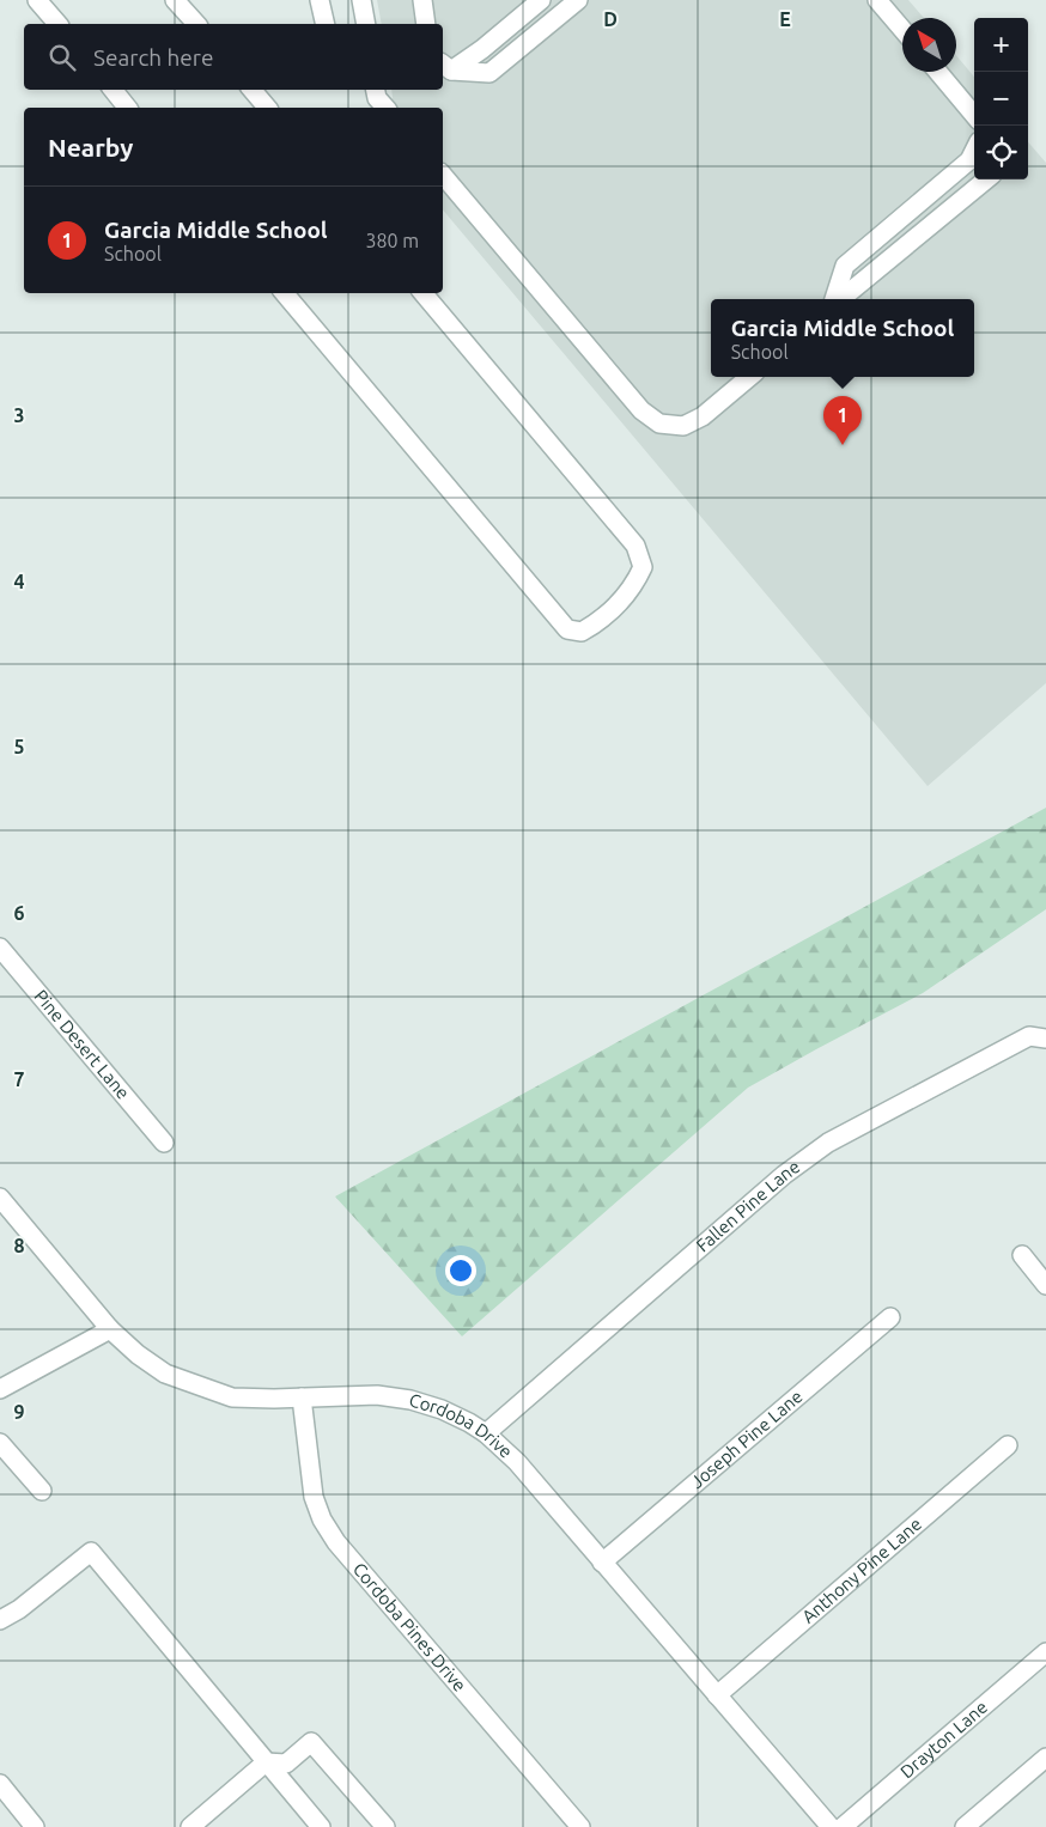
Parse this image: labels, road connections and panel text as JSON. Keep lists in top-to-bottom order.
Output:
{
  "streets": {
    "street": [
      "Pine Desert Lane",
      "Fallen Pine Lane",
      "Cordoba Drive",
      "Joseph Pine Lane",
      "Anthony Pine Lane",
      "Cordoba Pines Drive",
      "Drayton Lane"
    ]
  },
  "crossings": [
    ["Fallen Pine Lane", "Cordoba Drive"],
    ["Cordoba Drive", "Joseph Pine Lane"],
    ["Cordoba Drive", "Anthony Pine Lane"],
    ["Cordoba Drive", "Cordoba Pines Drive"]
  ],
  "north": "top left",
  "page": {
    "map_buttons": ["+", "−"],
    "search": "Search here",
    "heading": "Nearby",
    "list": [
      {
        "mark": "1",
        "name": "Garcia Middle School",
        "note": "School",
        "value": "380 m"
      }
    ],
    "popup": ["Garcia Middle School", "School"],
    "pins": "1"
  },
  "grid": {
    "columns": ["D", "E"],
    "rows": [
      "3",
      "4",
      "5",
      "6",
      "7",
      "8",
      "9"
    ]
  }
}
